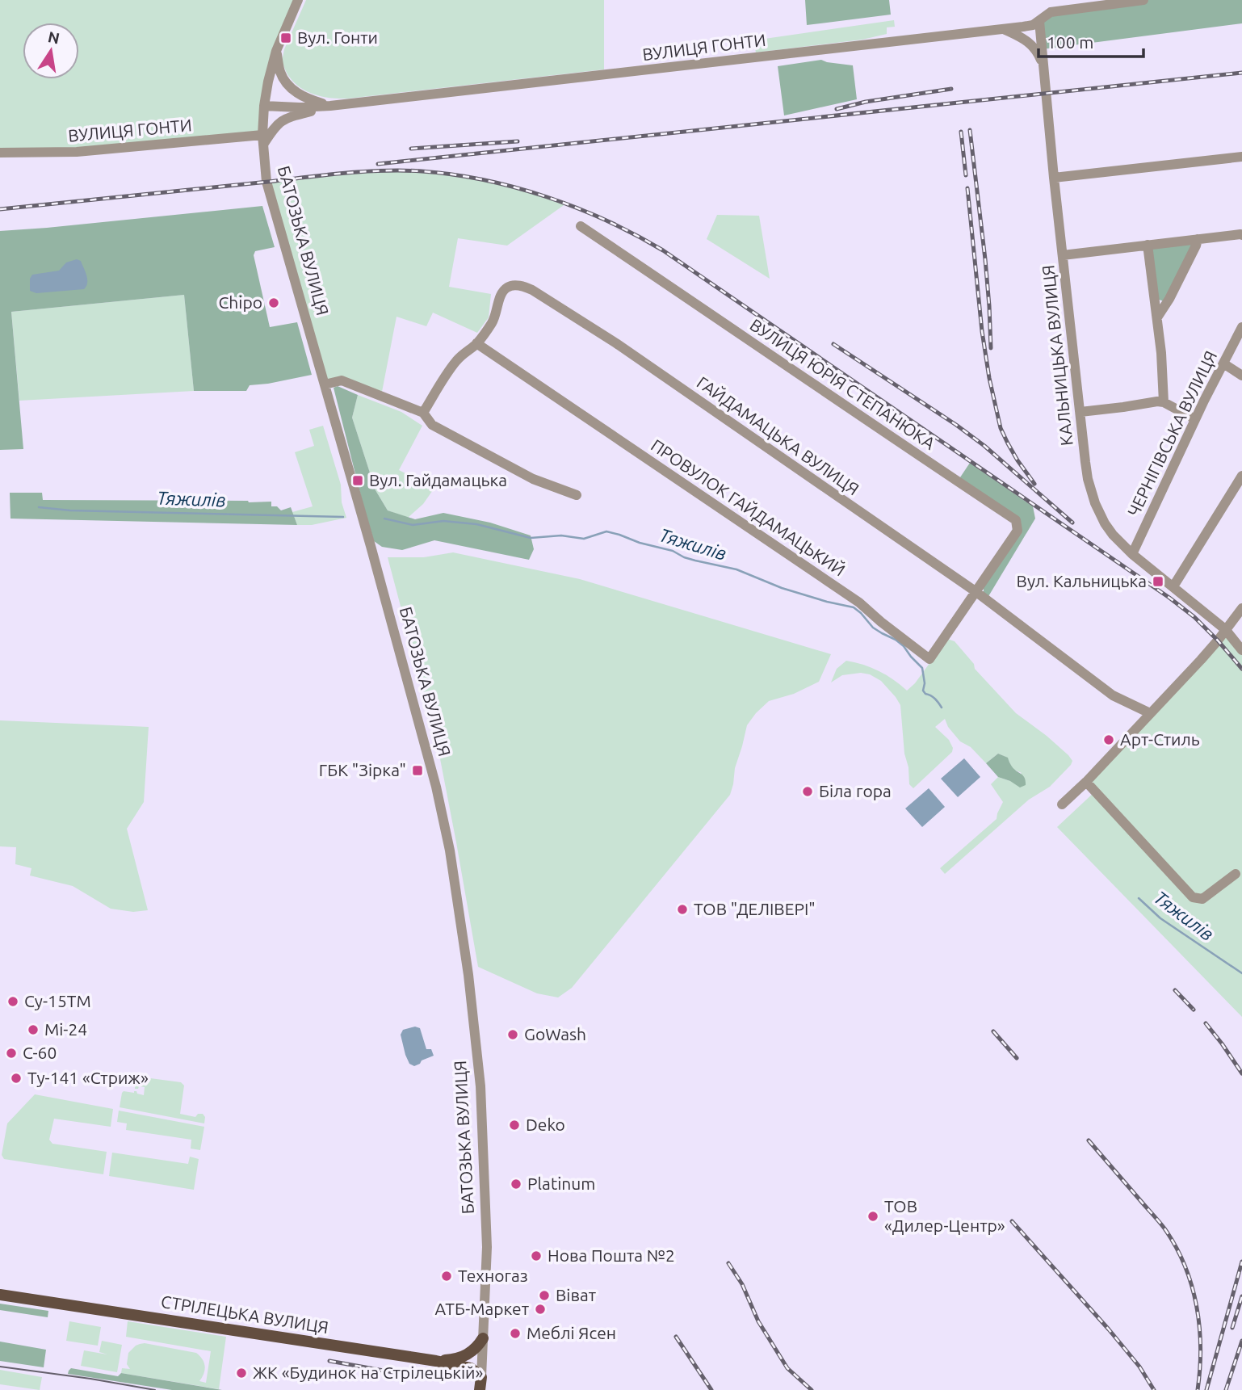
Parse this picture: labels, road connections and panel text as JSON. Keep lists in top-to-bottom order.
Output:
{
  "streets": {
    "main road": ["БАТОЗЬКА ВУЛИЦЯ", "СТРІЛЕЦЬКА ВУЛИЦЯ"],
    "street": [
      "ВУЛИЦЯ ГОНТИ",
      "КАЛЬНИЦЬКА ВУЛИЦЯ",
      "ВУЛИЦЯ ЮРІЯ СТЕПАНЮКА",
      "ЧЕРНІГІВСЬКА ВУЛИЦЯ",
      "ГАЙДАМАЦЬКА ВУЛИЦЯ",
      "ПРОВУЛОК ГАЙДАМАЦЬКИЙ"
    ]
  },
  "crossings": [
    ["ВУЛИЦЯ ГОНТИ", "БАТОЗЬКА ВУЛИЦЯ"],
    ["ВУЛИЦЯ ГОНТИ", "КАЛЬНИЦЬКА ВУЛИЦЯ"],
    ["БАТОЗЬКА ВУЛИЦЯ", "СТРІЛЕЦЬКА ВУЛИЦЯ"],
    ["КАЛЬНИЦЬКА ВУЛИЦЯ", "ЧЕРНІГІВСЬКА ВУЛИЦЯ"],
    ["ВУЛИЦЯ ЮРІЯ СТЕПАНЮКА", "ГАЙДАМАЦЬКА ВУЛИЦЯ"],
    ["ВУЛИЦЯ ЮРІЯ СТЕПАНЮКА", "ПРОВУЛОК ГАЙДАМАЦЬКИЙ"],
    ["ГАЙДАМАЦЬКА ВУЛИЦЯ", "ПРОВУЛОК ГАЙДАМАЦЬКИЙ"]
  ],
  "water": ["Тяжилів"],
  "places": {
    "transit": [
      "Вул. Гонти",
      "Вул. Гайдамацька",
      "Вул. Кальницька",
      "ГБК \"Зірка\""
    ],
    "other": [
      "Chipo",
      "Арт-Стиль",
      "Біла гора",
      "ТОВ \"ДЕЛІВЕРІ\"",
      "Су-15ТМ",
      "Мі-24",
      "GoWash",
      "С-60",
      "Ту-141 «Стриж»",
      "Deko",
      "Platinum",
      "ТОВ «Дилер-Центр»",
      "Нова Пошта №2",
      "Техногаз",
      "Віват",
      "АТБ-Маркет",
      "Меблі Ясен",
      "ЖК «Будинок на Стрілецькій»"
    ]
  },
  "scale_bar": "100 m",
  "north": "top"
}
